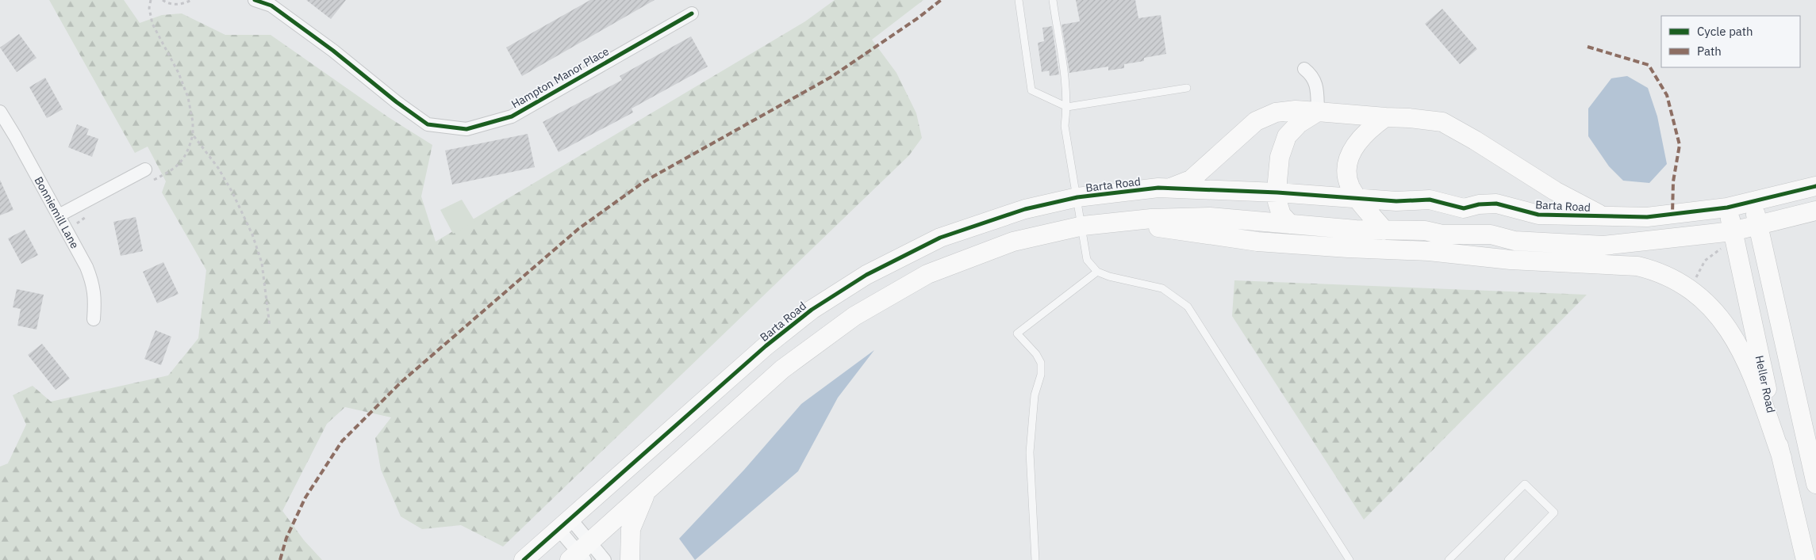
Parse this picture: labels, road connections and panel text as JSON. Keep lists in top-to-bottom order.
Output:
{
  "streets": {
    "street": [
      "Hampton Manor Place",
      "Barta Road",
      "Bonniemill Lane",
      "Heller Road"
    ]
  },
  "crossings": [
    ["Barta Road", "Heller Road"]
  ],
  "legend": ["Cycle path", "Path"]
}
